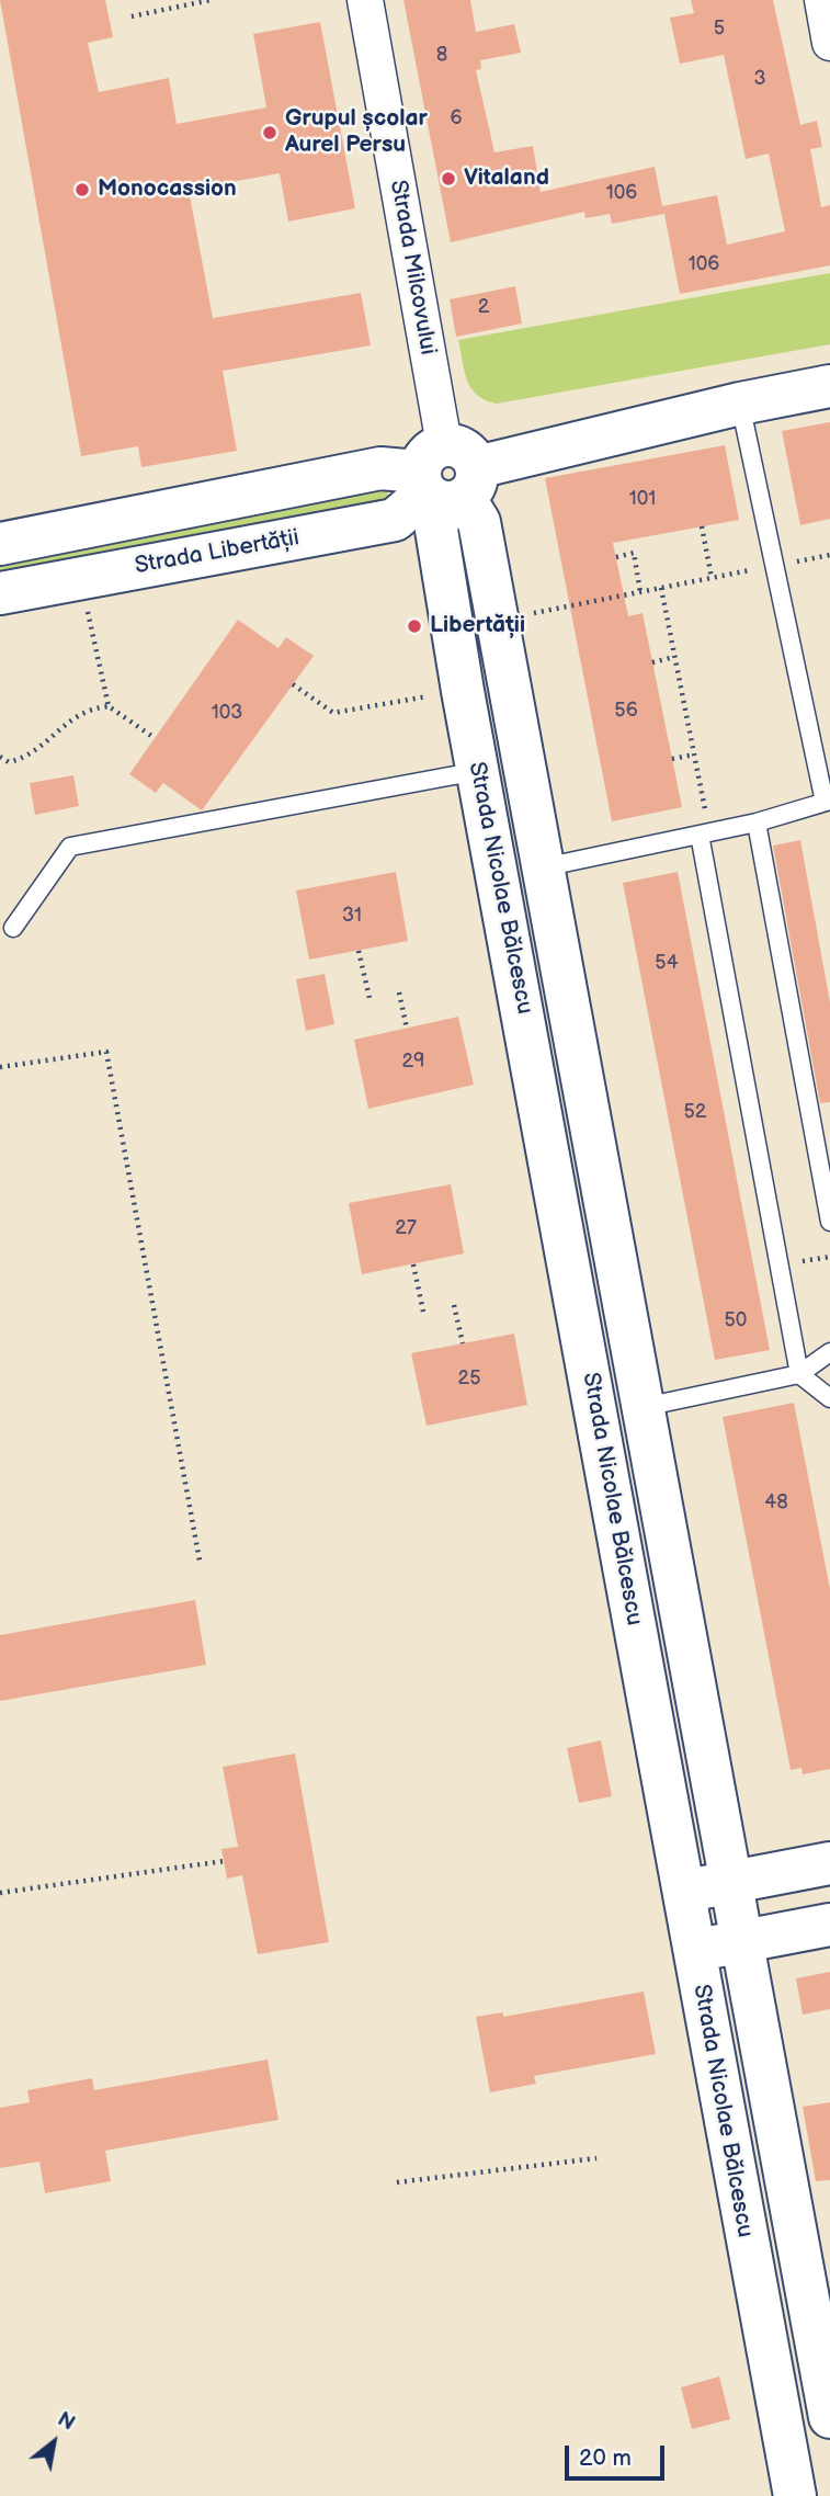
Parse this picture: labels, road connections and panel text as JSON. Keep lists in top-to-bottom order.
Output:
{
  "streets": {
    "street": ["Strada Milcovului", "Strada Libertății", "Strada Nicolae Bălcescu"]
  },
  "crossings": [
    ["Strada Milcovului", "Strada Libertății"],
    ["Strada Milcovului", "Strada Nicolae Bălcescu"],
    ["Strada Libertății", "Strada Nicolae Bălcescu"]
  ],
  "places": [
    "Grupul școlar Aurel Persu",
    "Vitaland",
    "Monocassion",
    "Libertății"
  ],
  "house_numbers": [
    "5",
    "8",
    "3",
    "6",
    "106",
    "106",
    "2",
    "101",
    "56",
    "103",
    "31",
    "54",
    "29",
    "52",
    "27",
    "50",
    "25",
    "48"
  ],
  "scale_bar": "20 m",
  "north": "top right"
}
